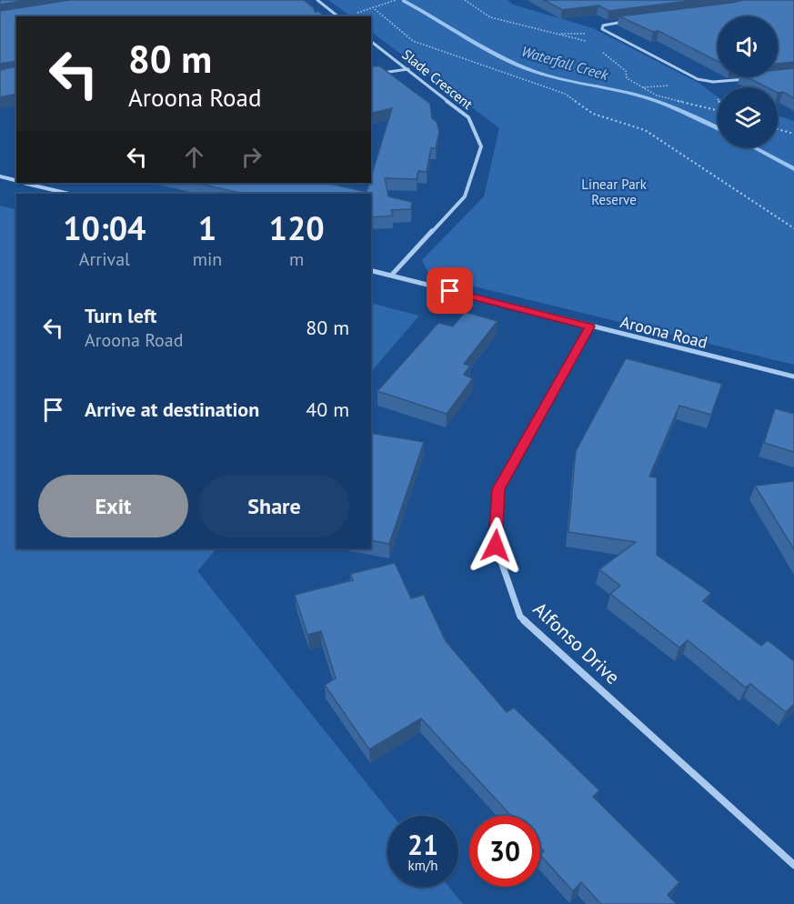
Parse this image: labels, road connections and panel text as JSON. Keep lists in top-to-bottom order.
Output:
{
  "streets": {
    "street": ["Slade Crescent", "Aroona Road", "Alfonso Drive"]
  },
  "crossings": [
    ["Slade Crescent", "Aroona Road"],
    ["Aroona Road", "Alfonso Drive"]
  ],
  "water": ["Waterfall Creek"],
  "parks": ["Linear Park Reserve"],
  "page": {
    "turn": ["80 m", "Aroona Road"],
    "eta": [
      "10:04",
      "Arrival",
      "1",
      "min",
      "120",
      "m"
    ],
    "list": [
      {
        "name": "Turn left",
        "note": "Aroona Road",
        "value": "80 m"
      },
      {
        "name": "Arrive at destination",
        "value": "40 m"
      }
    ],
    "buttons": ["Exit", "Share"],
    "speed": "21 km/h",
    "limit": "30"
  }
}
